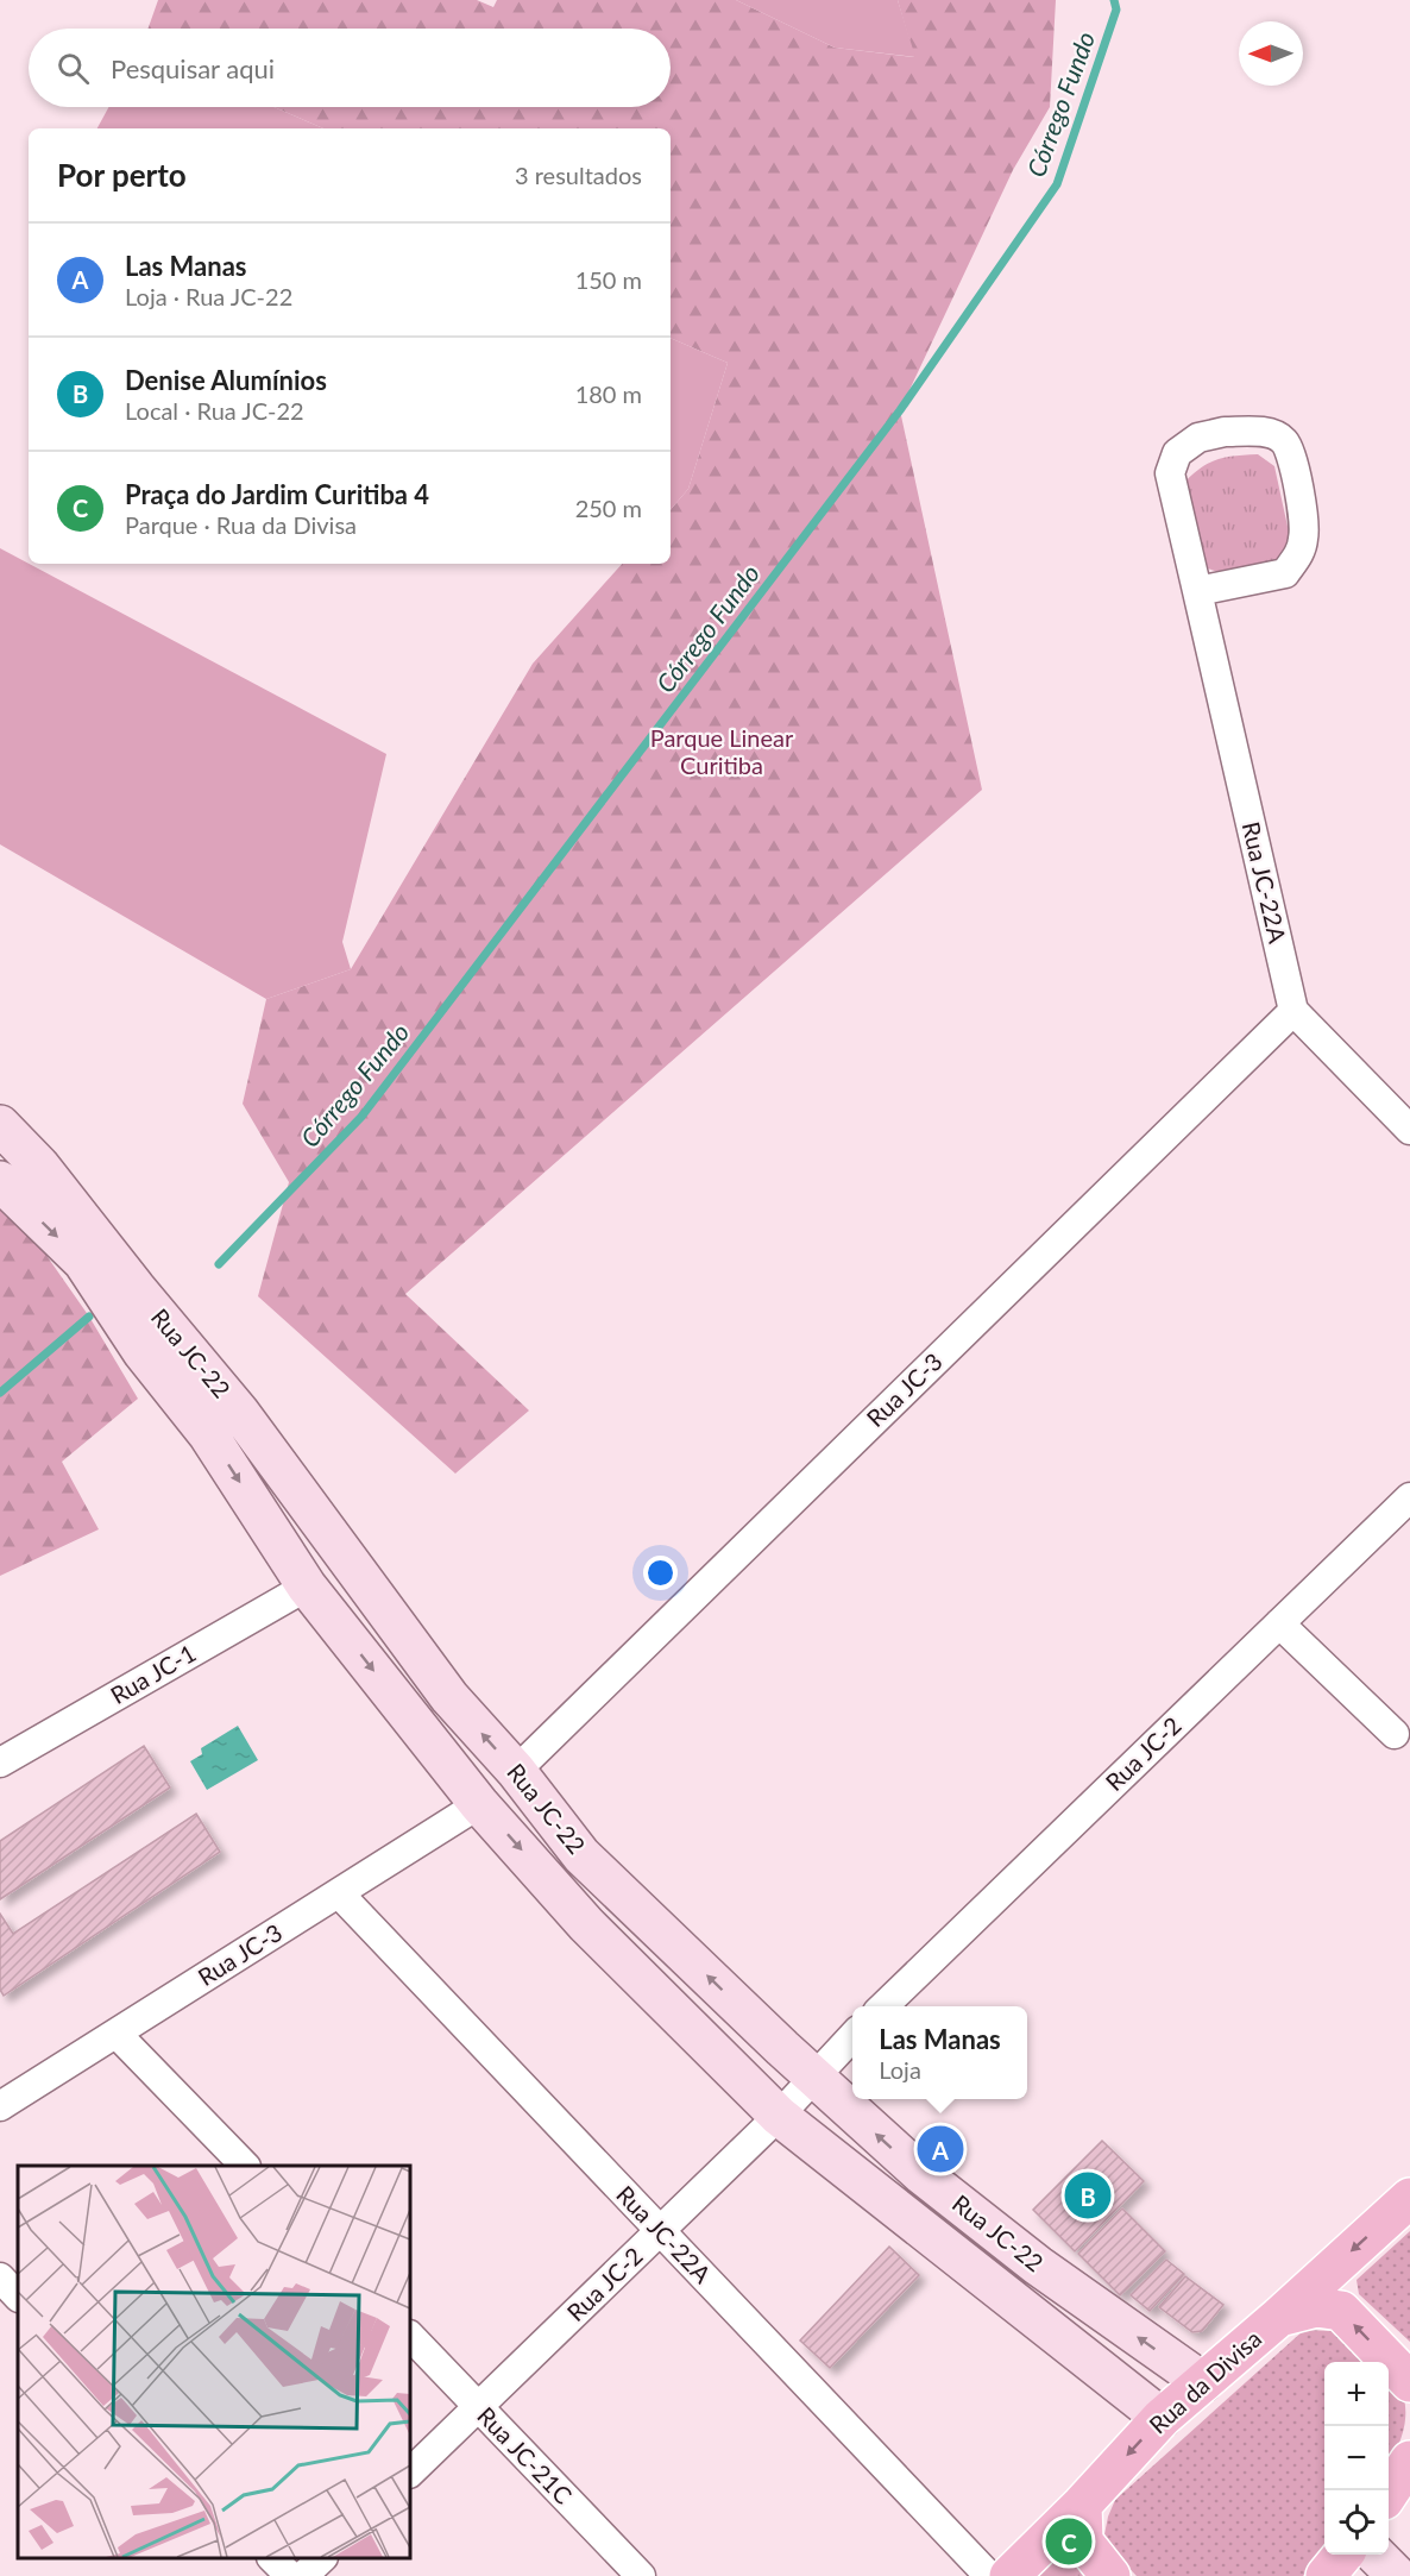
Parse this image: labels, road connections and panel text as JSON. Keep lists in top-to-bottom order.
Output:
{
  "streets": {
    "main road": ["Rua JC-22", "Rua da Divisa"],
    "street": [
      "Rua JC-22A",
      "Rua JC-3",
      "Rua JC-1",
      "Rua JC-2",
      "Rua JC-21C"
    ]
  },
  "crossings": [
    ["Rua JC-22A", "Rua JC-3"],
    ["Rua JC-22A", "Rua JC-2"],
    ["Rua JC-22", "Rua JC-3"],
    ["Rua JC-22", "Rua JC-1"],
    ["Rua JC-22", "Rua JC-2"],
    ["Rua JC-22", "Rua da Divisa"],
    ["Rua JC-2", "Rua JC-21C"]
  ],
  "one_way": ["Rua da Divisa"],
  "water": ["Córrego Fundo"],
  "parks": ["Parque Linear Curitiba"],
  "north": "left",
  "page": {
    "search": "Pesquisar aqui",
    "heading": ["Por perto", "3 resultados"],
    "list": [
      {
        "mark": "A",
        "name": "Las Manas",
        "note": "Loja · Rua JC-22",
        "value": "150 m"
      },
      {
        "mark": "B",
        "name": "Denise Alumínios",
        "note": "Local · Rua JC-22",
        "value": "180 m"
      },
      {
        "mark": "C",
        "name": "Praça do Jardim Curitiba 4",
        "note": "Parque · Rua da Divisa",
        "value": "250 m"
      }
    ],
    "popup": ["Las Manas", "Loja"],
    "pins": ["A", "B", "C"],
    "map_buttons": ["+", "−"]
  }
}
